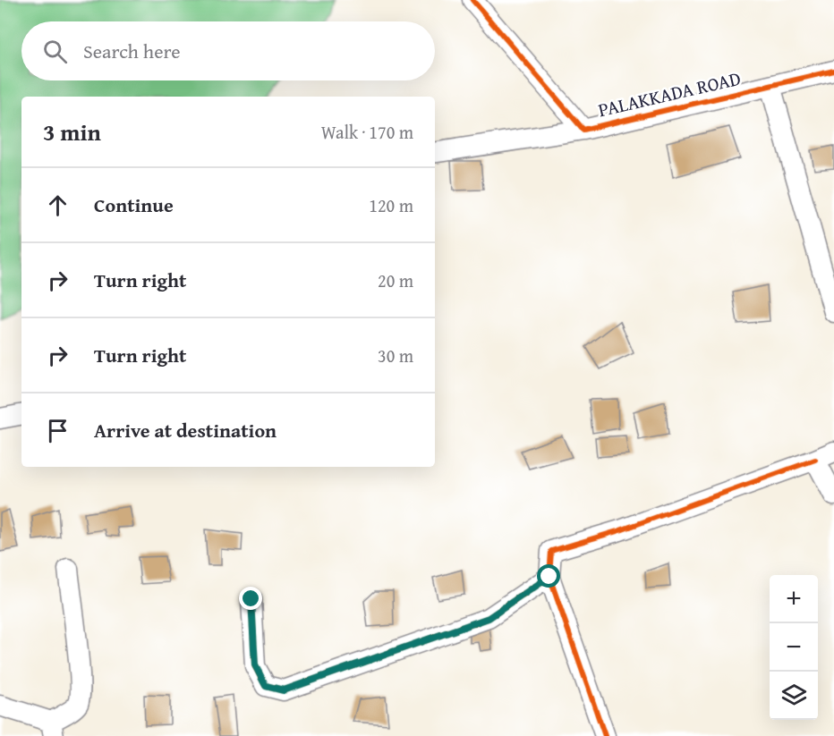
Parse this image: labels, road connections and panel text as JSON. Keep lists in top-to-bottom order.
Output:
{
  "streets": {
    "street": ["PALAKKADA ROAD"]
  },
  "page": {
    "search": "Search here",
    "heading": ["3 min", "Walk · 170 m"],
    "list": [
      ["Continue", "120 m"],
      ["Turn right", "20 m"],
      ["Turn right", "30 m"],
      "Arrive at destination"
    ],
    "map_buttons": ["+", "−"]
  }
}
